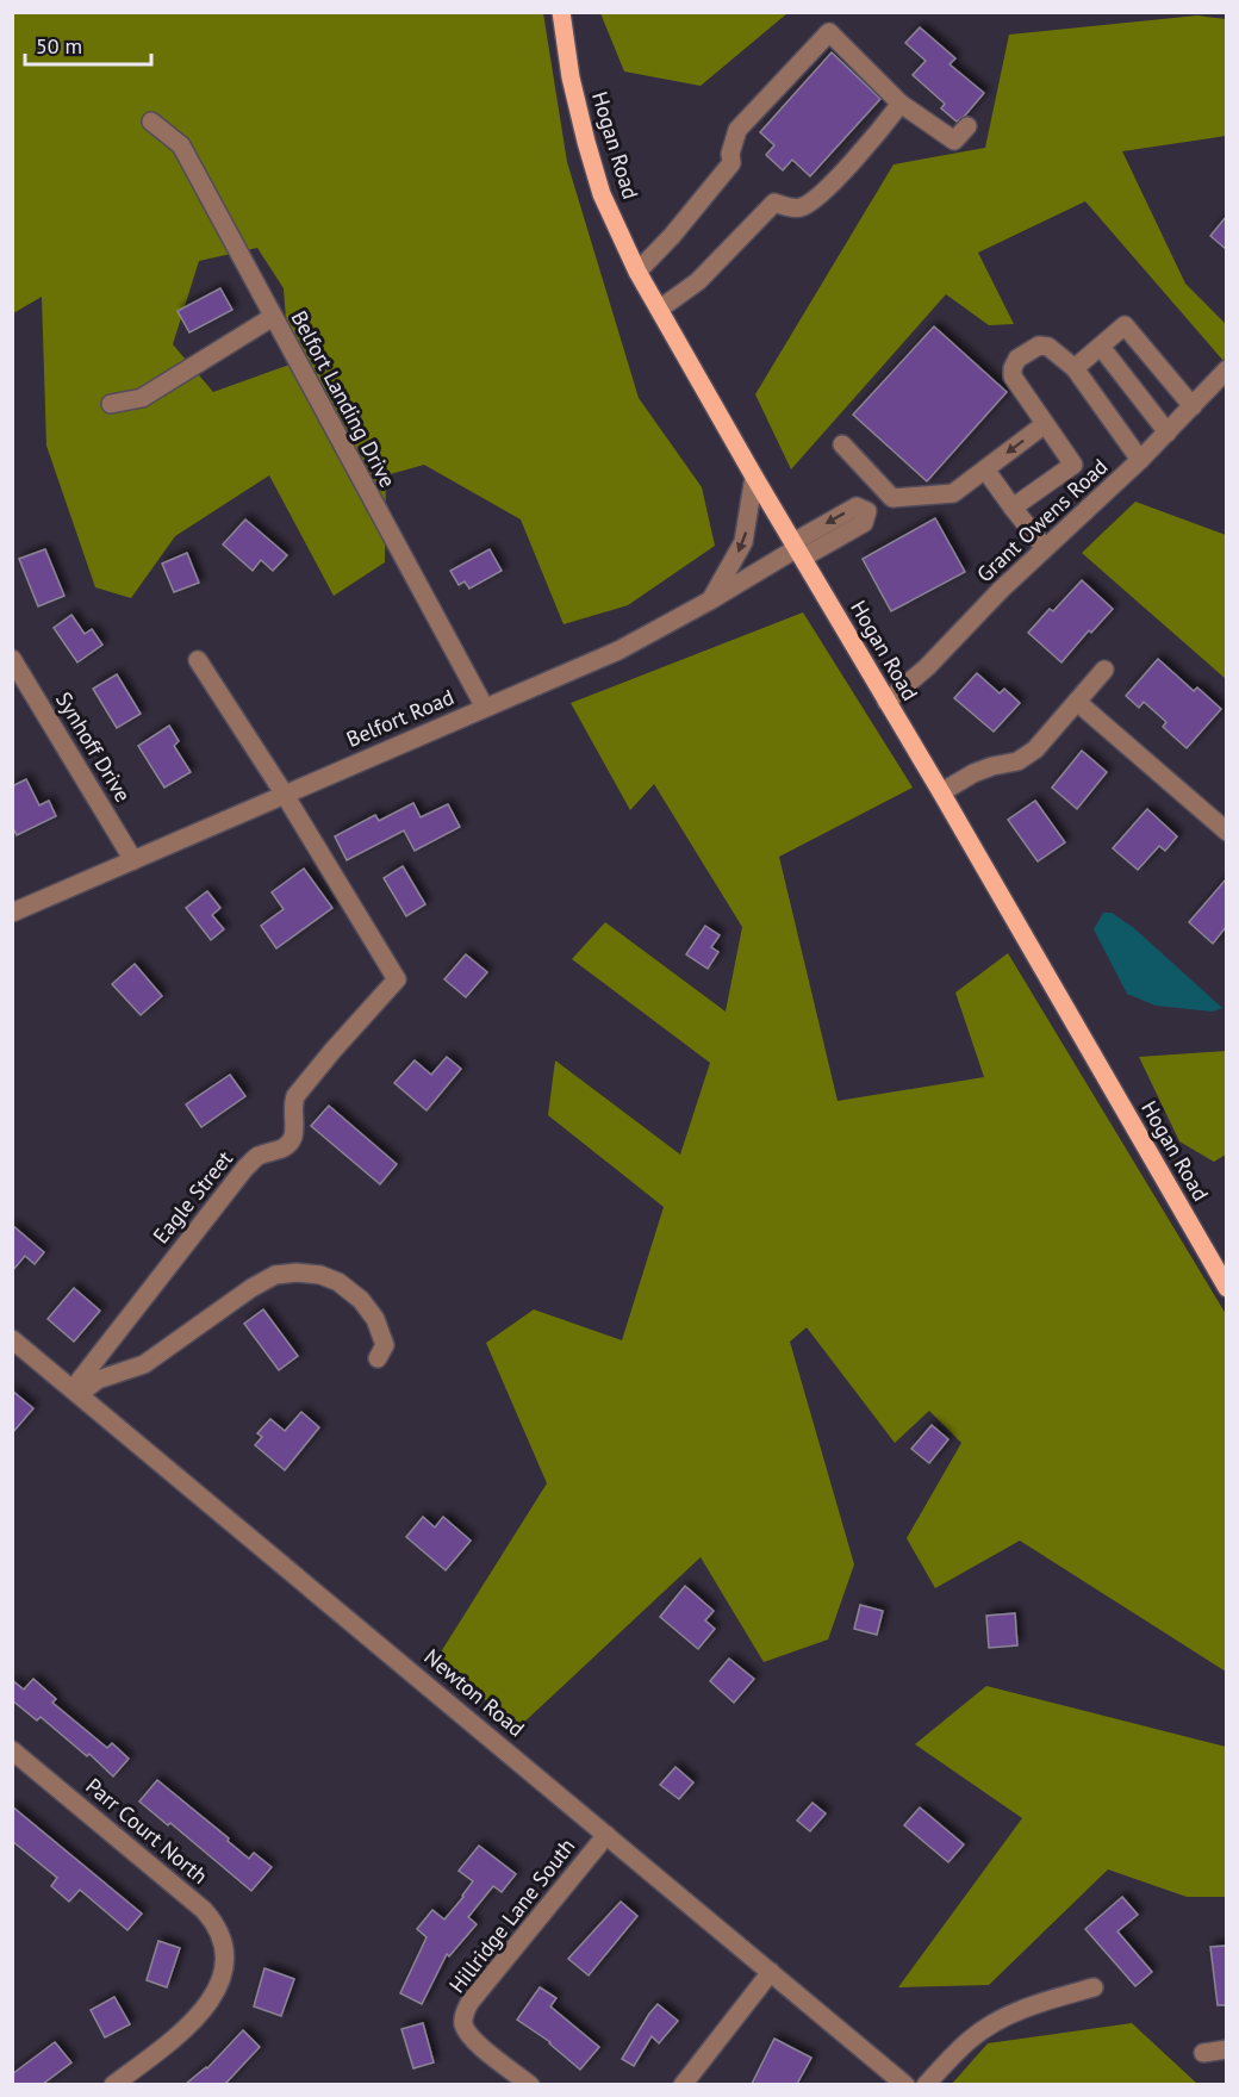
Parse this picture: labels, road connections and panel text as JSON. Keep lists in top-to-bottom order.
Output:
{
  "streets": {
    "main road": ["Hogan Road"],
    "street": [
      "Belfort Landing Drive",
      "Grant Owens Road",
      "Belfort Road",
      "Synhoff Drive",
      "Eagle Street",
      "Newton Road",
      "Parr Court North",
      "Hillridge Lane South"
    ]
  },
  "crossings": [
    ["Hogan Road", "Grant Owens Road"],
    ["Hogan Road", "Belfort Road"],
    ["Belfort Landing Drive", "Belfort Road"],
    ["Belfort Road", "Synhoff Drive"],
    ["Belfort Road", "Eagle Street"],
    ["Eagle Street", "Newton Road"],
    ["Newton Road", "Hillridge Lane South"]
  ],
  "scale_bar": "50 m"
}
